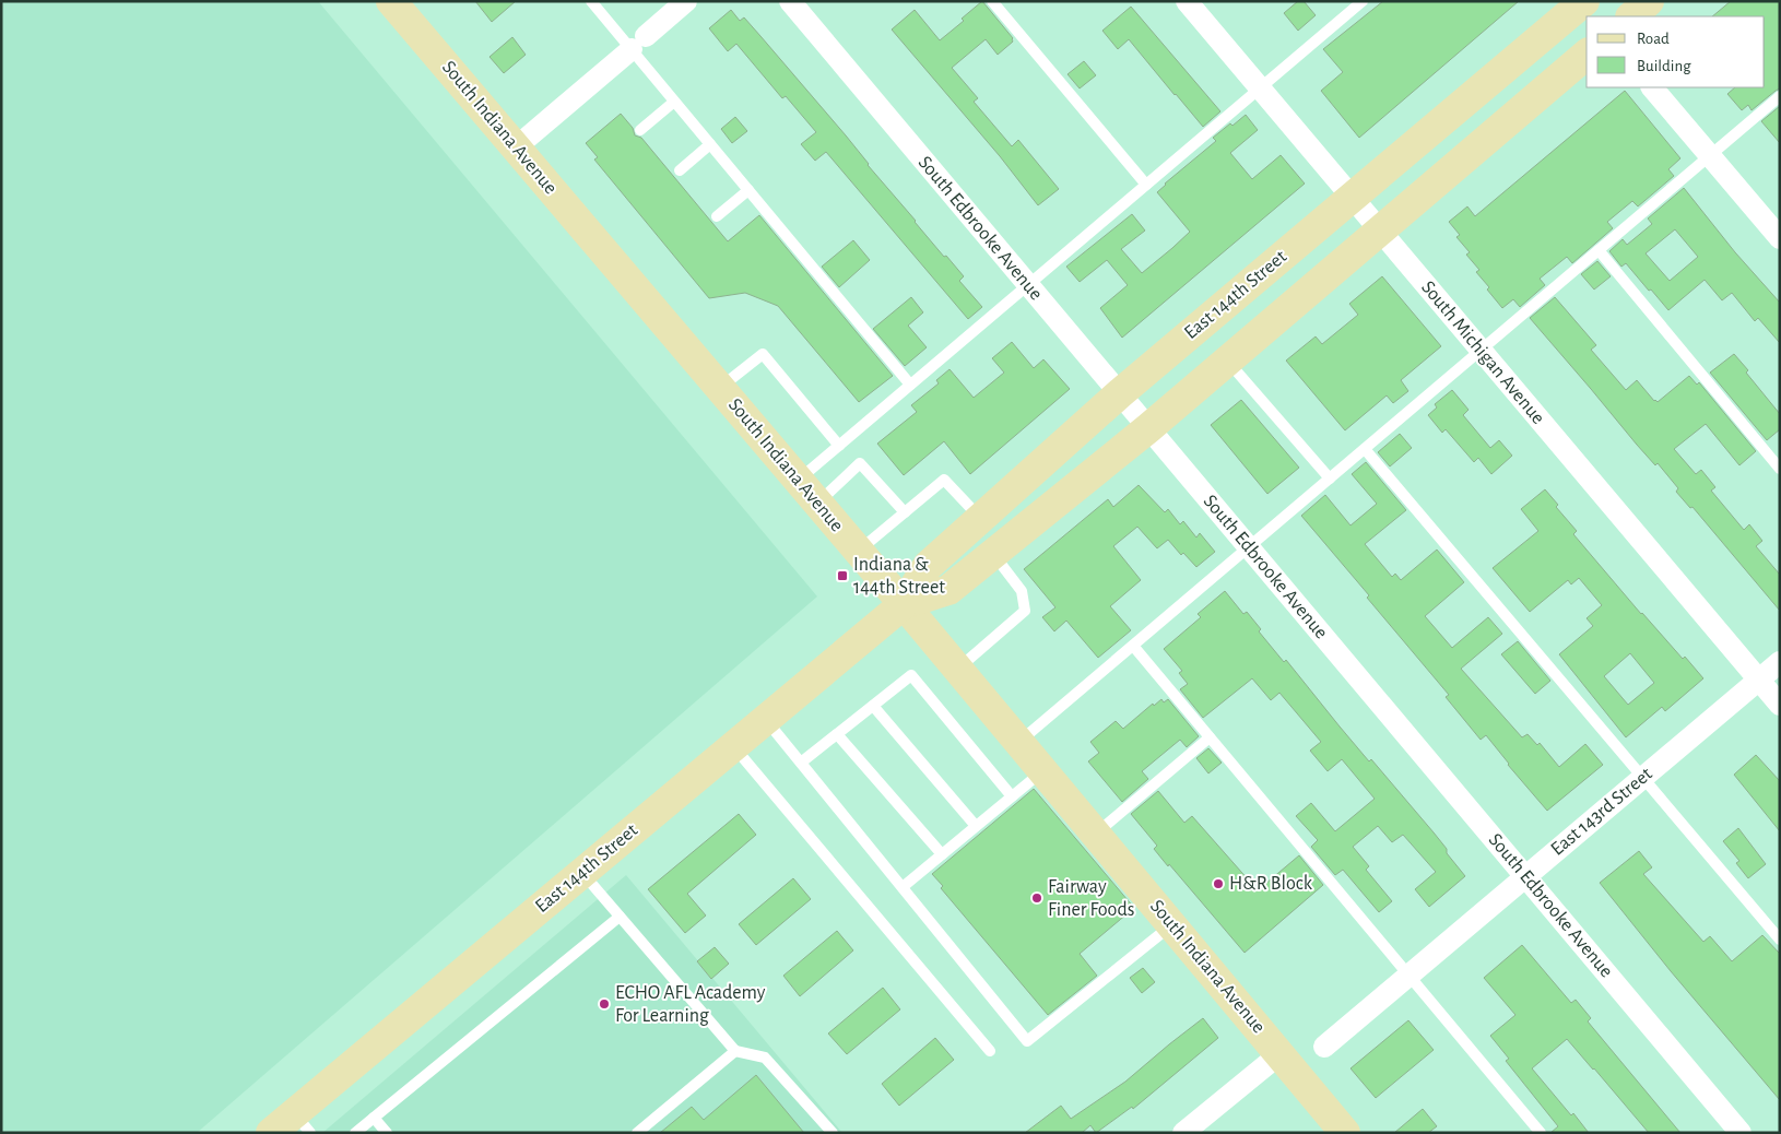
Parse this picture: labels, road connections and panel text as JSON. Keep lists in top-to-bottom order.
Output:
{
  "streets": {
    "street": [
      "South Indiana Avenue",
      "South Edbrooke Avenue",
      "East 144th Street",
      "South Michigan Avenue",
      "East 143rd Street"
    ]
  },
  "crossings": [
    ["South Indiana Avenue", "East 144th Street"],
    ["South Edbrooke Avenue", "East 144th Street"],
    ["South Edbrooke Avenue", "East 143rd Street"],
    ["East 144th Street", "South Michigan Avenue"],
    ["South Michigan Avenue", "East 143rd Street"]
  ],
  "places": {
    "transit": ["Indiana & 144th Street"],
    "other": ["H&R Block", "Fairway Finer Foods", "ECHO AFL Academy For Learning"]
  },
  "legend": ["Road", "Building"]
}
